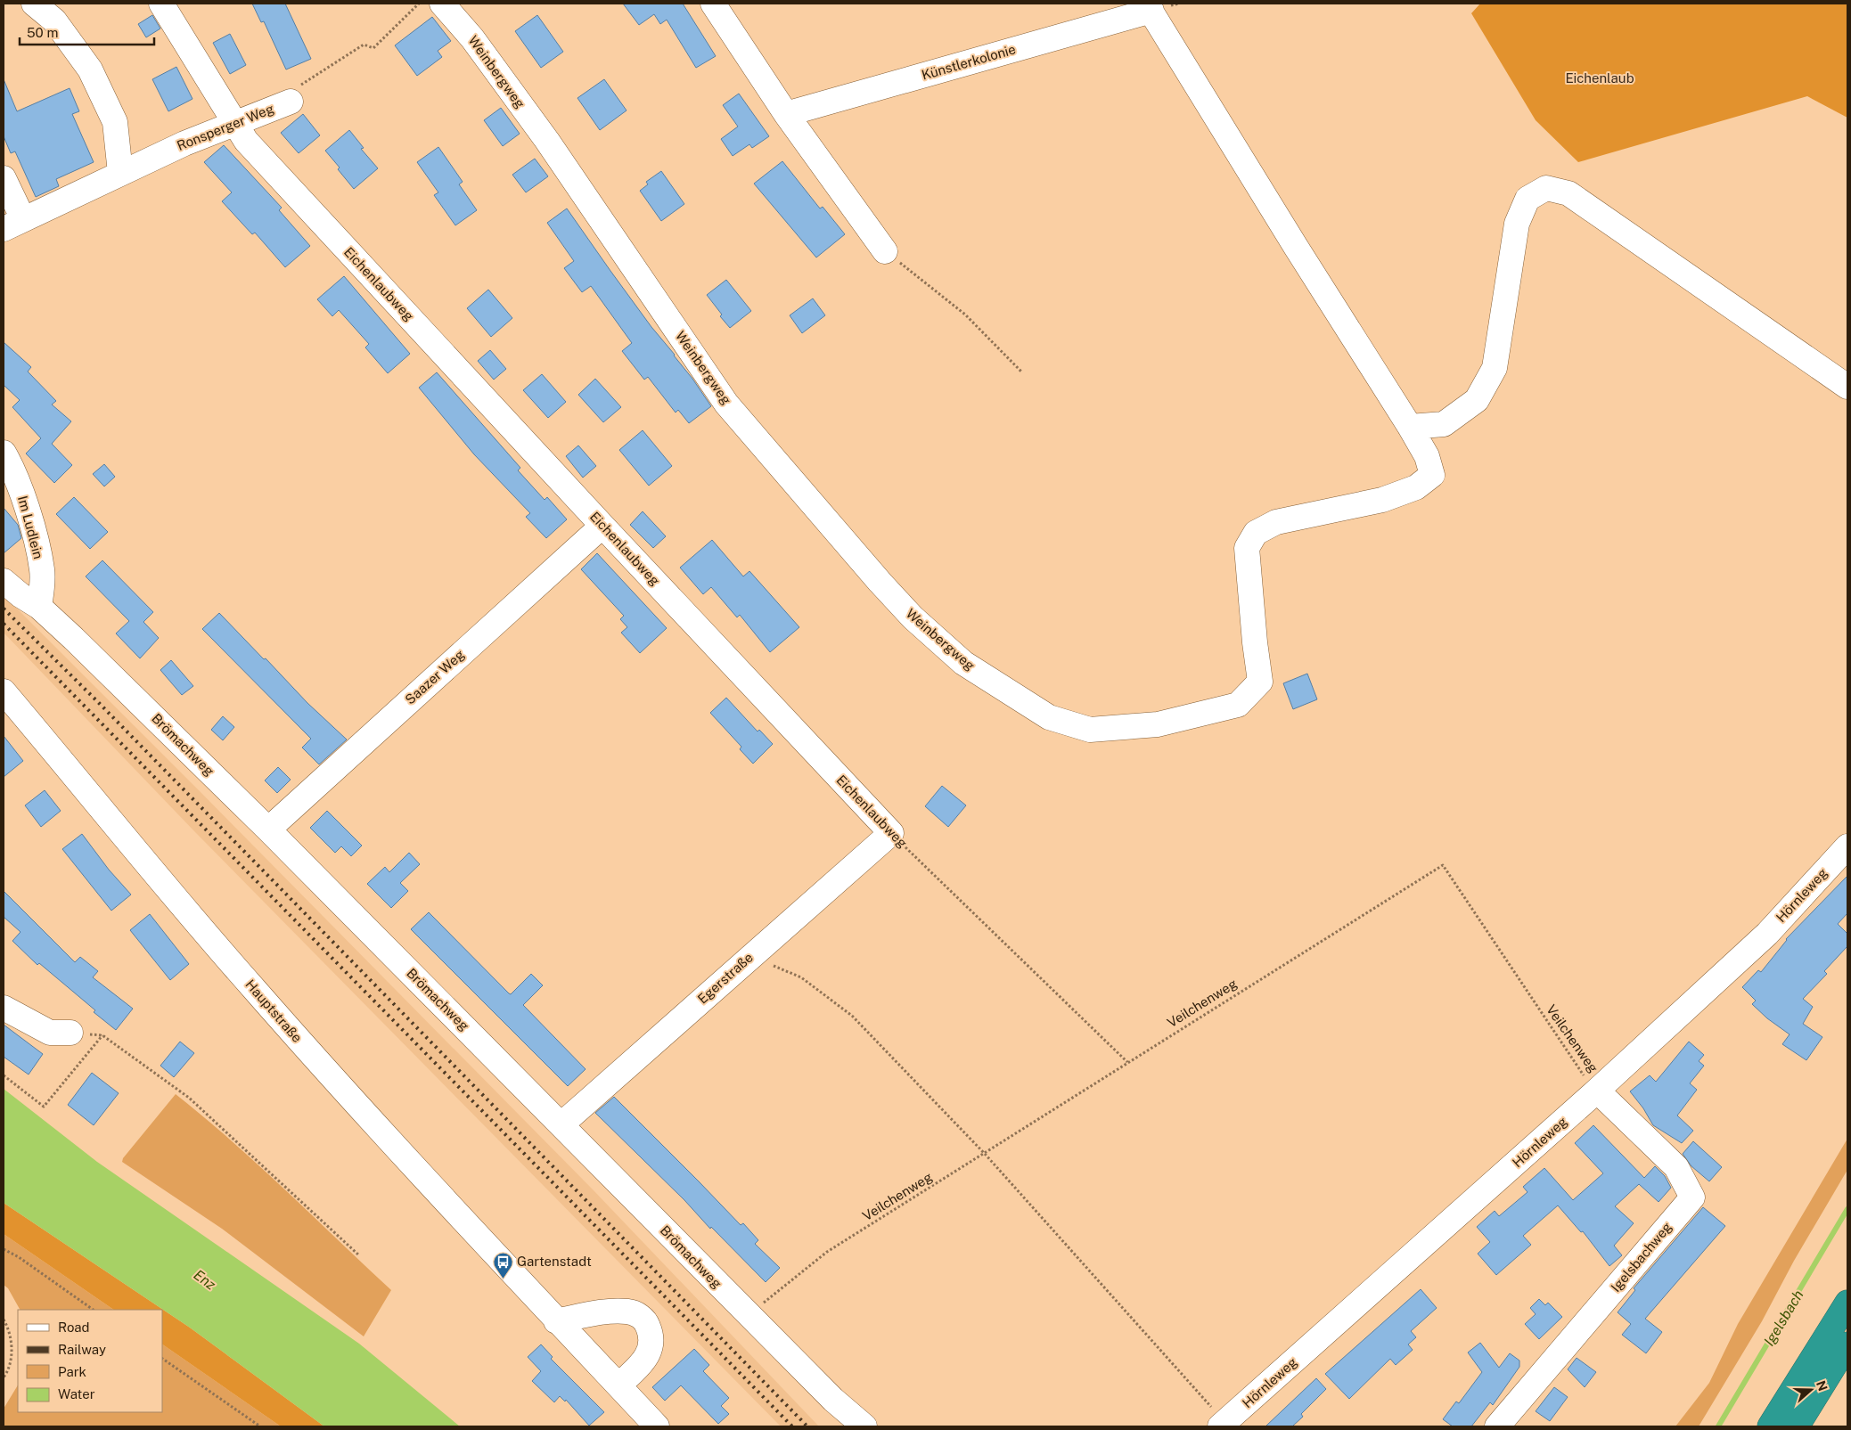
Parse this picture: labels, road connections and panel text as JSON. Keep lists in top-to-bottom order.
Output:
{
  "streets": {
    "street": [
      "Künstlerkolonie",
      "Weinbergweg",
      "Ronsperger Weg",
      "Eichenlaubweg",
      "Im Ludlein",
      "Saazer Weg",
      "Brömachweg",
      "Hörnleweg",
      "Egerstraße",
      "Hauptstraße",
      "Igelsbachweg"
    ],
    "path": ["Veilchenweg"]
  },
  "crossings": [
    ["Ronsperger Weg", "Eichenlaubweg"],
    ["Eichenlaubweg", "Saazer Weg"],
    ["Eichenlaubweg", "Egerstraße"],
    ["Eichenlaubweg", "Veilchenweg"],
    ["Im Ludlein", "Brömachweg"],
    ["Saazer Weg", "Brömachweg"],
    ["Brömachweg", "Egerstraße"],
    ["Brömachweg", "Veilchenweg"],
    ["Hörnleweg", "Veilchenweg"],
    ["Hörnleweg", "Igelsbachweg"],
    ["Veilchenweg", "Igelsbachweg"]
  ],
  "water": ["Enz", "Igelsbach"],
  "parks": ["Eichenlaub"],
  "places": {
    "bus stop": ["Gartenstadt"]
  },
  "legend": [
    "Road",
    "Railway",
    "Park",
    "Water"
  ],
  "scale_bar": "50 m",
  "north": "right"
}
